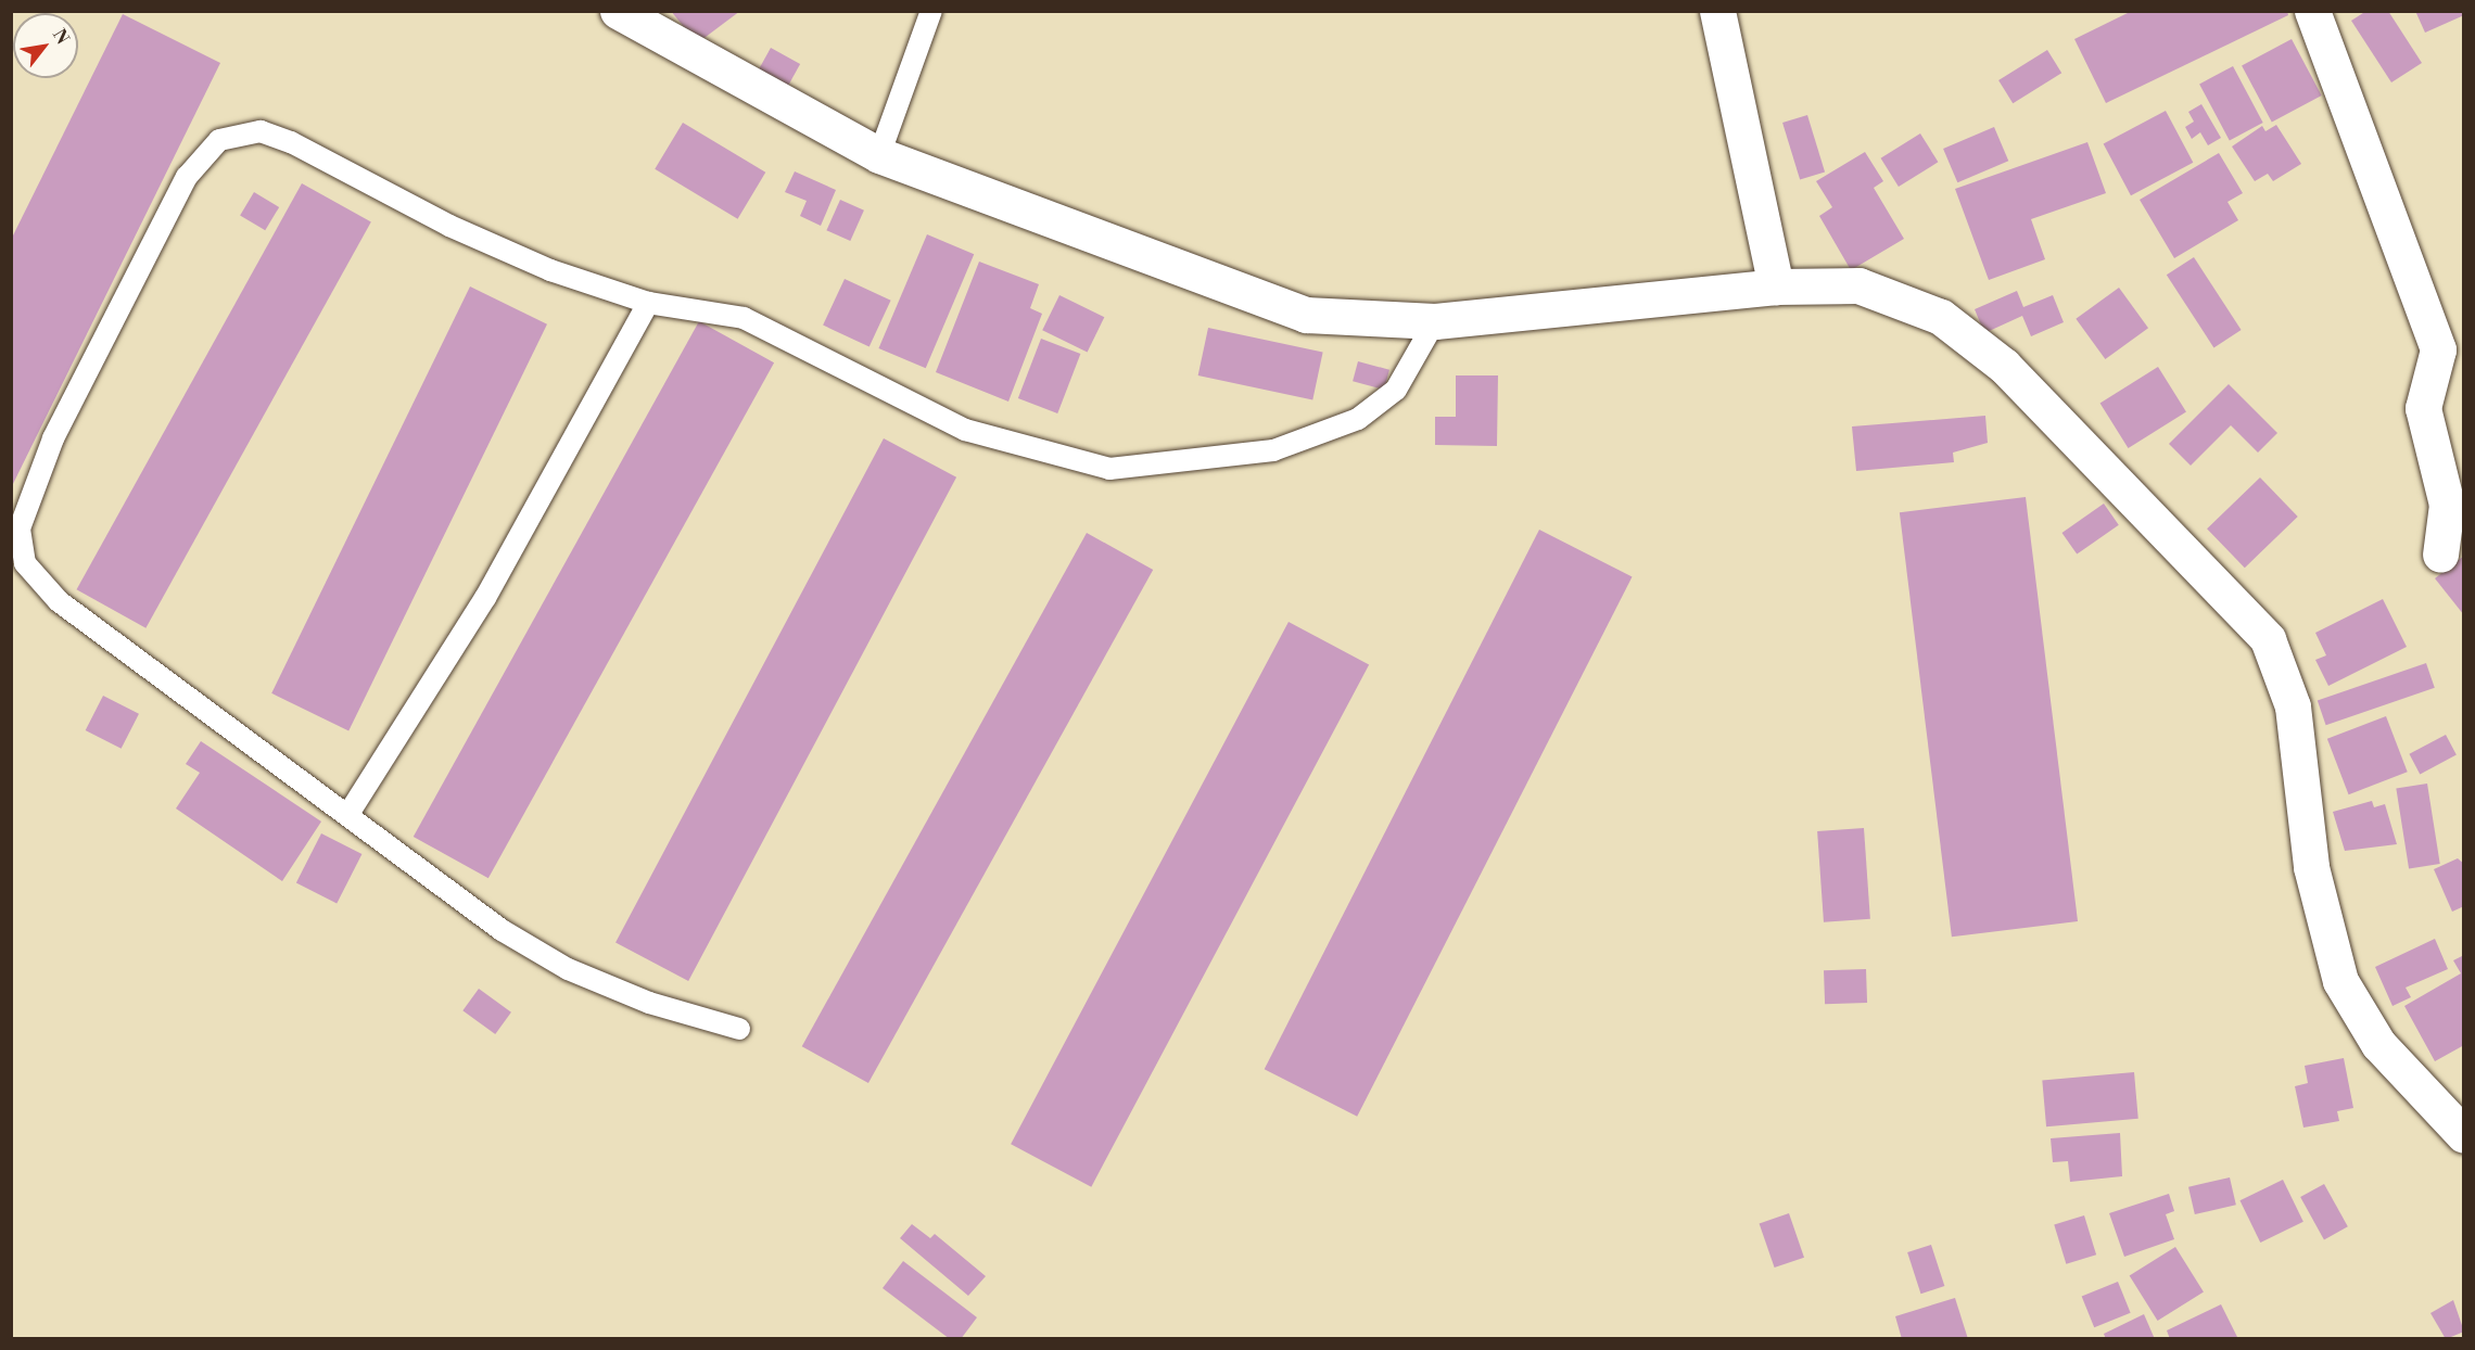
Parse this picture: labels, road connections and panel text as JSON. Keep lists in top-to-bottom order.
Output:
{
  "north": "top right"
}
